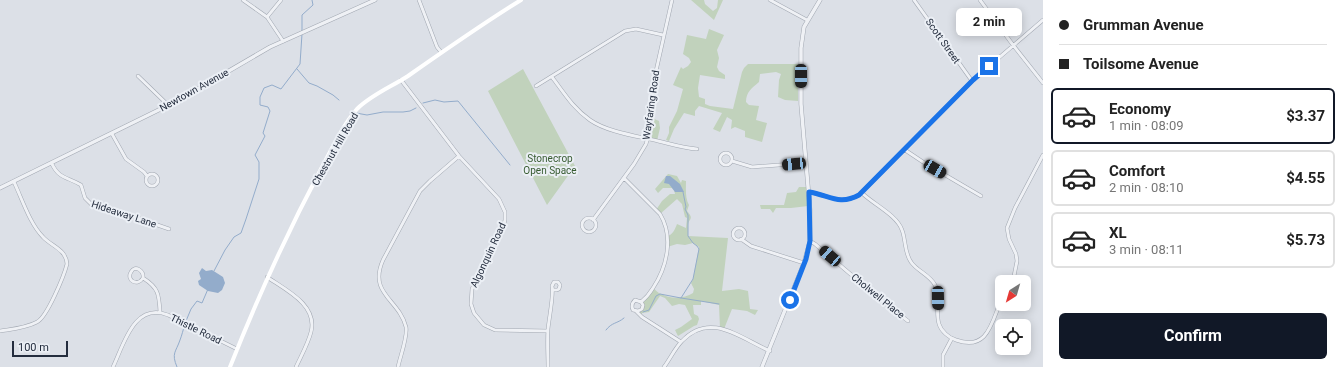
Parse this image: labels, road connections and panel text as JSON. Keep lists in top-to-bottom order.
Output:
{
  "streets": {
    "main road": ["Chestnut Hill Road"],
    "street": [
      "Scott Street",
      "Newtown Avenue",
      "Wayfaring Road",
      "Hideaway Lane",
      "Algonquin Road",
      "Cholwell Place",
      "Thistle Road"
    ]
  },
  "crossings": [
    ["Newtown Avenue", "Hideaway Lane"],
    ["Chestnut Hill Road", "Algonquin Road"],
    ["Chestnut Hill Road", "Thistle Road"]
  ],
  "parks": ["Stonecrop Open Space"],
  "scale_bar": "100 m",
  "north": "bottom left",
  "page": {
    "banner": ["Grumman Avenue", "Toilsome Avenue"],
    "bubble": "2 min",
    "list": [
      {
        "name": "Economy",
        "note": "1 min · 08:09",
        "value": "$3.37"
      },
      {
        "name": "Comfort",
        "note": "2 min · 08:10",
        "value": "$4.55"
      },
      {
        "name": "XL",
        "note": "3 min · 08:11",
        "value": "$5.73"
      }
    ],
    "buttons": "Confirm",
    "scale": "100 m"
  }
}
